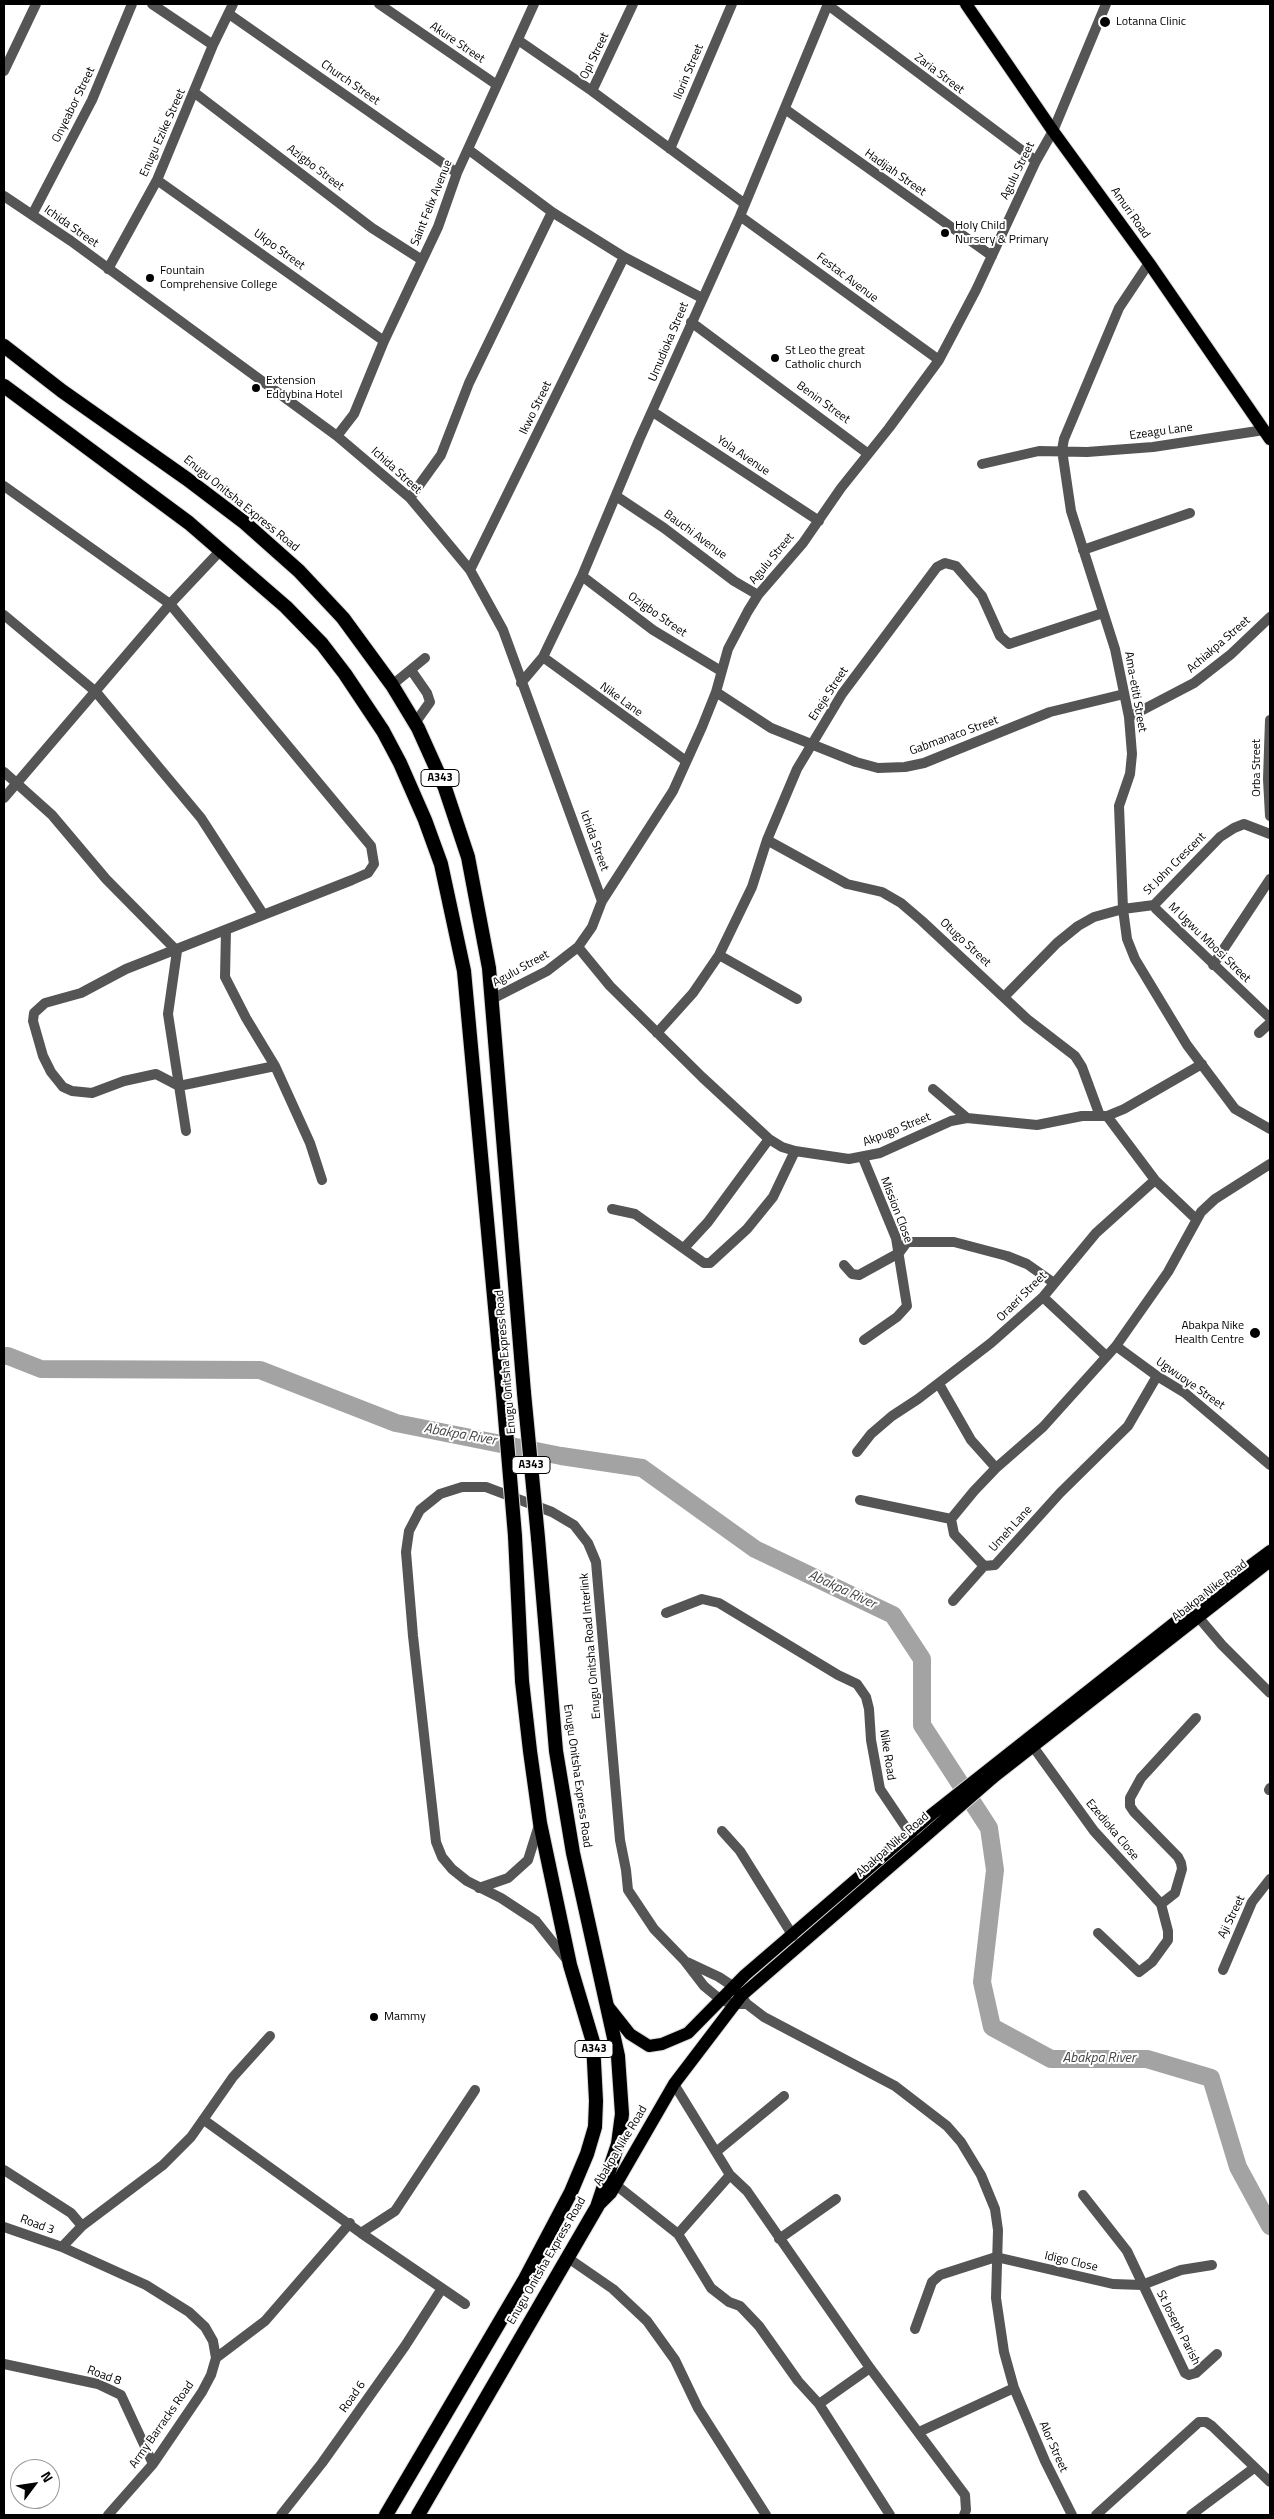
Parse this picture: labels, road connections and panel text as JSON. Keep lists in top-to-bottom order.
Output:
{
  "streets": {
    "highway": ["Enugu Onitsha Express Road", "A343"],
    "main road": ["Amuri Road", "Abakpa Nike Road"],
    "street": [
      "Akure Street",
      "Opi Street",
      "Ilorin Street",
      "Zaria Street",
      "Church Street",
      "Onyeabor Street",
      "Enugu Ezike Street",
      "Azigbo Street",
      "Agulu Street",
      "Hadijah Street",
      "Saint Felix Avenue",
      "Ichida Street",
      "Ukpo Street",
      "Festac Avenue",
      "Umudioka Street",
      "Benin Street",
      "Ikwo Street",
      "Ezeagu Lane",
      "Yola Avenue",
      "Bauchi Avenue",
      "Ozigbo Street",
      "Achiakpa Street",
      "Ama-etiti Street",
      "Eneje Street",
      "Nike Lane",
      "Gabmanaco Street",
      "Orba Street",
      "St John Crescent",
      "Otugo Street",
      "M Ugwu Mbosi Street",
      "Akpugo Street",
      "Mission Close",
      "Oraeri Street",
      "Ugwuoye Street",
      "Umeh Lane",
      "Enugu Onitsha Road Interlink",
      "Nike Road",
      "Ezedioka Close",
      "Aji Street",
      "Road 3",
      "Idigo Close",
      "St Joseph Parish",
      "Road 8",
      "Road 6",
      "Army Barracks Road",
      "Alor Street"
    ]
  },
  "crossings": [
    ["Akure Street", "Saint Felix Avenue"],
    ["Opi Street", "Saint Felix Avenue"],
    ["Zaria Street", "Agulu Street"],
    ["Zaria Street", "Umudioka Street"],
    ["Church Street", "Enugu Ezike Street"],
    ["Church Street", "Saint Felix Avenue"],
    ["Onyeabor Street", "Ichida Street"],
    ["Enugu Ezike Street", "Azigbo Street"],
    ["Enugu Ezike Street", "Ichida Street"],
    ["Enugu Ezike Street", "Ukpo Street"],
    ["Azigbo Street", "Saint Felix Avenue"],
    ["Agulu Street", "Hadijah Street"],
    ["Agulu Street", "Amuri Road"],
    ["Agulu Street", "Ichida Street"],
    ["Agulu Street", "Festac Avenue"],
    ["Agulu Street", "Benin Street"],
    ["Agulu Street", "Yola Avenue"],
    ["Agulu Street", "Enugu Onitsha Express Road"],
    ["Agulu Street", "Bauchi Avenue"],
    ["Agulu Street", "Ozigbo Street"],
    ["Agulu Street", "Nike Lane"],
    ["Agulu Street", "Gabmanaco Street"],
    ["Agulu Street", "Akpugo Street"],
    ["Hadijah Street", "Umudioka Street"],
    ["Saint Felix Avenue", "Ichida Street"],
    ["Saint Felix Avenue", "Ukpo Street"],
    ["Amuri Road", "Ezeagu Lane"],
    ["Amuri Road", "Ama-etiti Street"],
    ["Ichida Street", "Umudioka Street"],
    ["Ichida Street", "Ikwo Street"],
    ["Festac Avenue", "Umudioka Street"],
    ["Umudioka Street", "Benin Street"],
    ["Umudioka Street", "Yola Avenue"],
    ["Umudioka Street", "Bauchi Avenue"],
    ["Umudioka Street", "Ozigbo Street"],
    ["Umudioka Street", "Nike Lane"],
    ["Ezeagu Lane", "Ama-etiti Street"],
    ["Enugu Onitsha Express Road", "Abakpa Nike Road"],
    ["Enugu Onitsha Express Road", "Enugu Onitsha Road Interlink"],
    ["Achiakpa Street", "Ama-etiti Street"],
    ["Ama-etiti Street", "Eneje Street"],
    ["Ama-etiti Street", "Gabmanaco Street"],
    ["Ama-etiti Street", "St John Crescent"],
    ["Ama-etiti Street", "Akpugo Street"],
    ["Eneje Street", "Gabmanaco Street"],
    ["Eneje Street", "Otugo Street"],
    ["Eneje Street", "Akpugo Street"],
    ["St John Crescent", "Otugo Street"],
    ["St John Crescent", "M Ugwu Mbosi Street"],
    ["Otugo Street", "Akpugo Street"],
    ["Otugo Street", "Oraeri Street"],
    ["Akpugo Street", "Mission Close"],
    ["Ugwuoye Street", "Umeh Lane"],
    ["Abakpa Nike Road", "Enugu Onitsha Road Interlink"],
    ["Abakpa Nike Road", "Nike Road"],
    ["Abakpa Nike Road", "Ezedioka Close"],
    ["Enugu Onitsha Road Interlink", "Idigo Close"],
    ["Enugu Onitsha Road Interlink", "Alor Street"],
    ["Idigo Close", "St Joseph Parish"],
    ["Idigo Close", "Alor Street"],
    ["Road 8", "Army Barracks Road"]
  ],
  "water": ["Abakpa River"],
  "places": [
    "Lotanna Clinic",
    "Holy Child Nursery & Primary",
    "Fountain Comprehensive College",
    "St Leo the great Catholic church",
    "Extension Eddybina Hotel",
    "Abakpa Nike Health Centre",
    "Mammy"
  ],
  "north": "top right"
}
